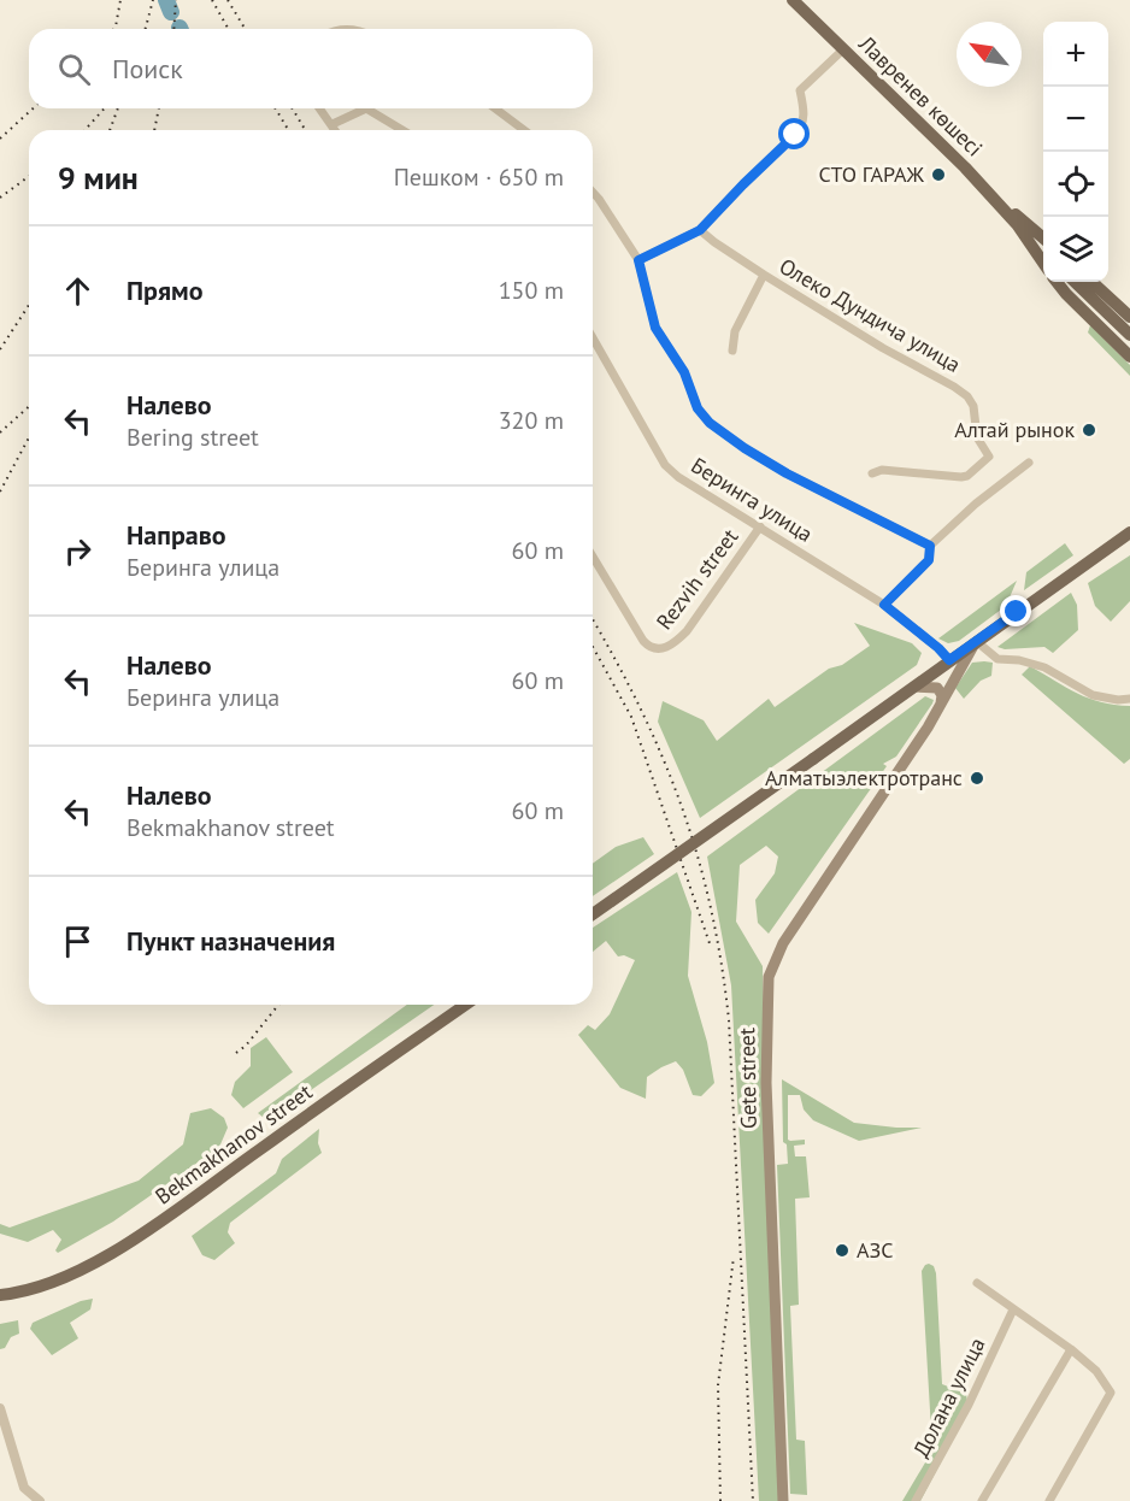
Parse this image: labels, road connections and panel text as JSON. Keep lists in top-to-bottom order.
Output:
{
  "streets": {
    "main road": ["Лавренев көшесі", "Gete street", "Bekmakhanov street"],
    "street": [
      "Олеко Дундича улица",
      "Беринга улица",
      "Rezvih street",
      "Долана улица"
    ]
  },
  "crossings": [
    ["Беринга улица", "Rezvih street"]
  ],
  "places": [
    "СТО ГАРАЖ",
    "Алтай рынок",
    "Алматыэлектротранс",
    "АЗС"
  ],
  "north": "top left",
  "page": {
    "map_buttons": ["+", "−"],
    "search": "Поиск",
    "heading": ["9 мин", "Пешком · 650 m"],
    "list": [
      ["Прямо", "150 m"],
      ["Налево", "Bering street", "320 m"],
      ["Направо", "Беринга улица", "60 m"],
      ["Налево", "Беринга улица", "60 m"],
      ["Налево", "Bekmakhanov street", "60 m"],
      "Пункт назначения"
    ]
  }
}
